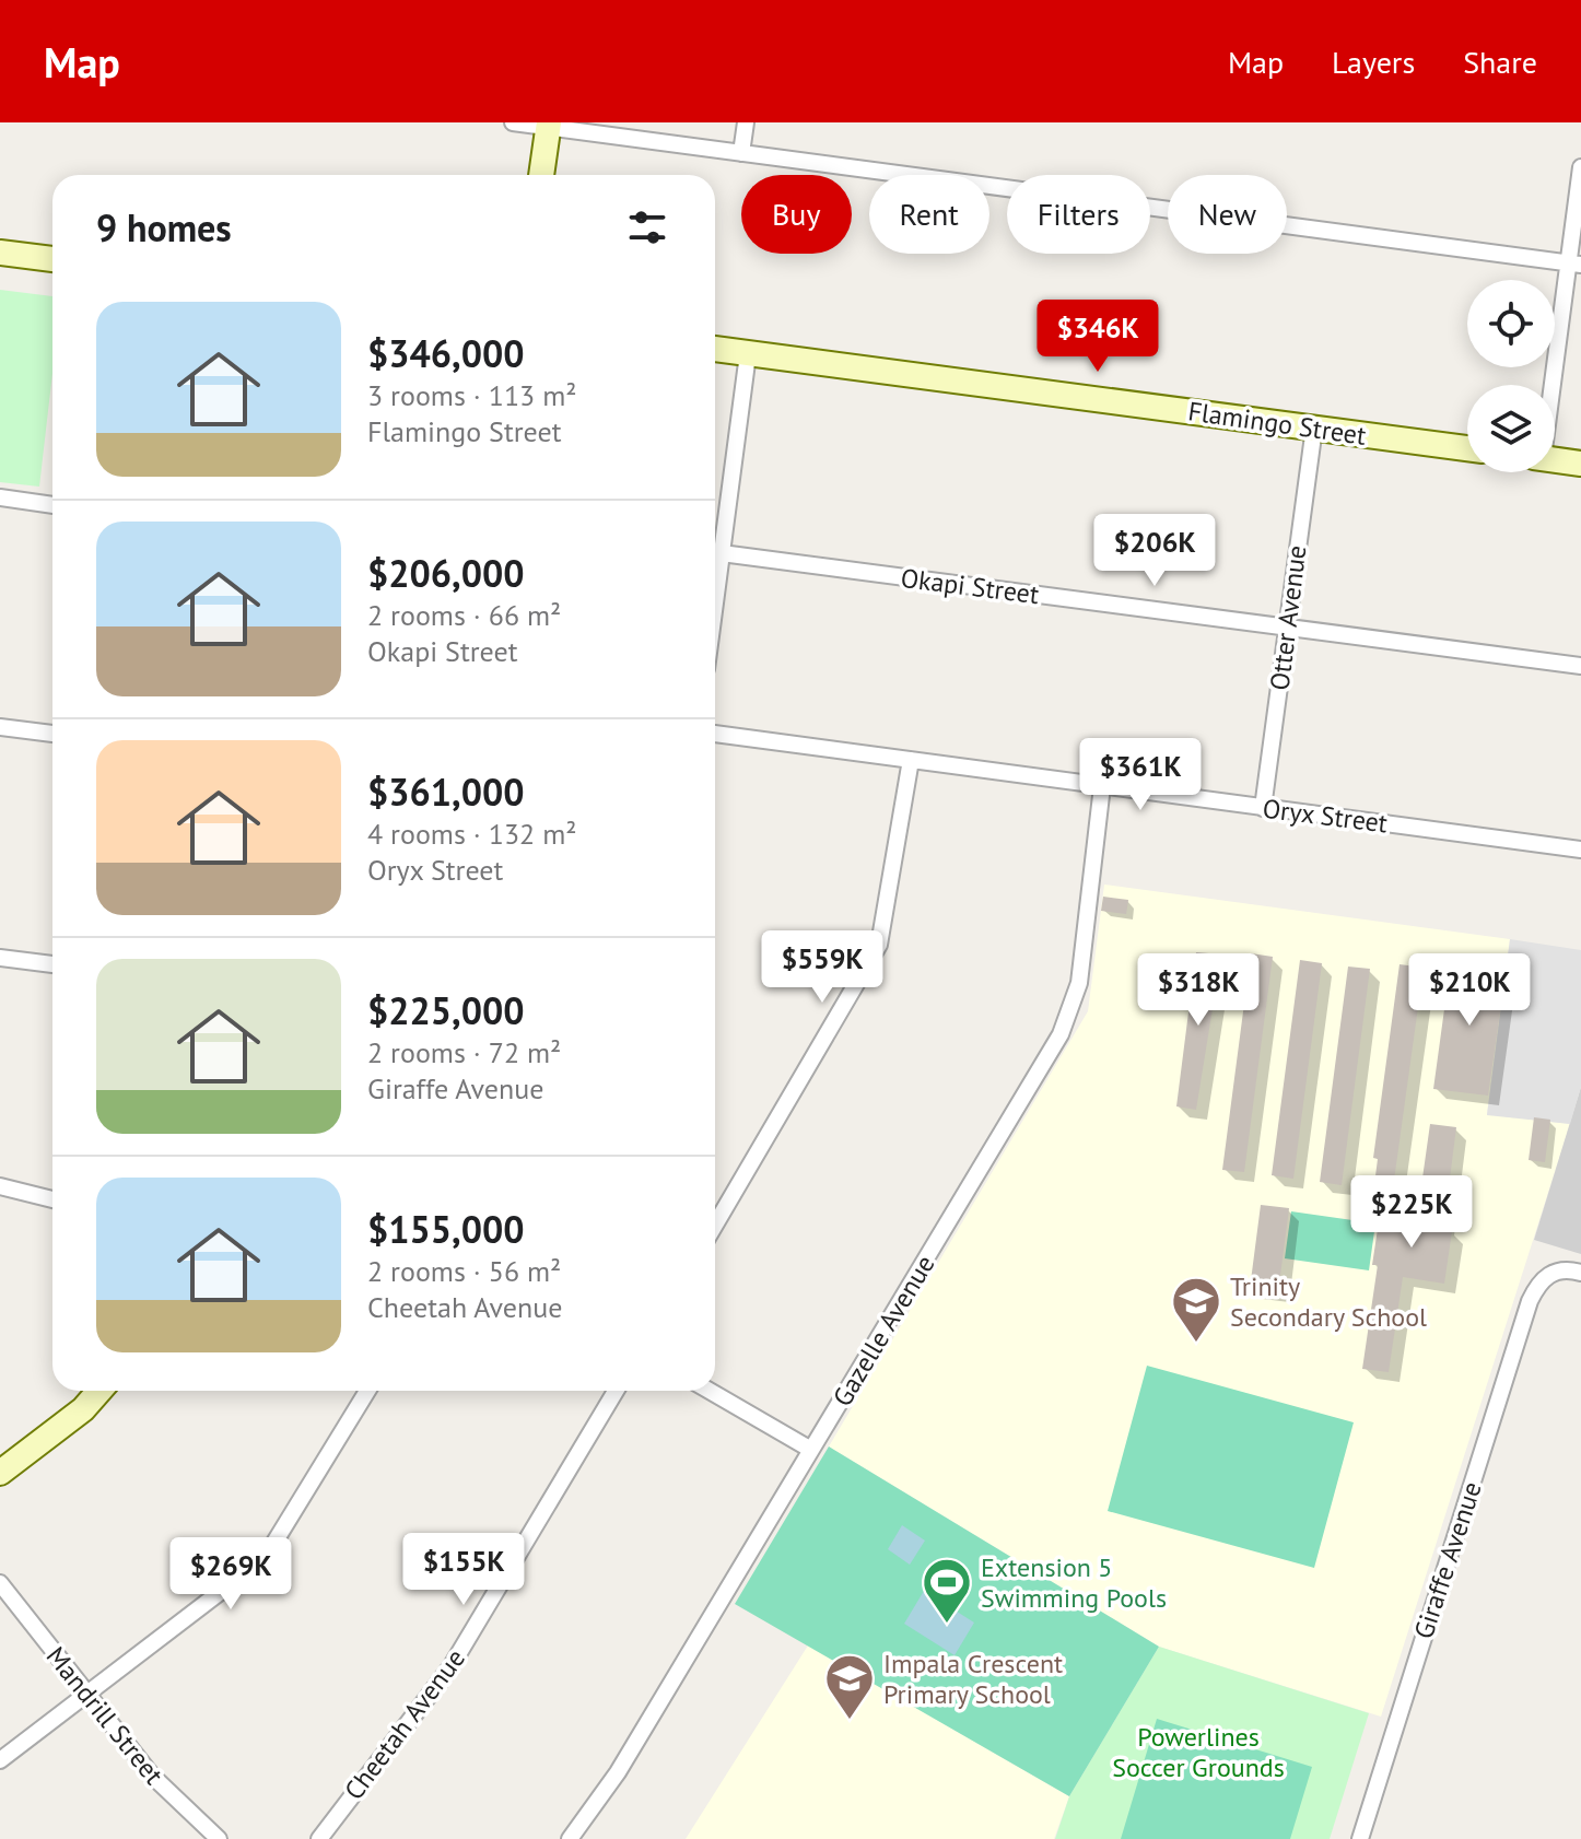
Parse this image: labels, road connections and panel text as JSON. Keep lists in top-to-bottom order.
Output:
{
  "streets": {
    "street": [
      "Flamingo Street",
      "Okapi Street",
      "Otter Avenue",
      "Oryx Street",
      "Gazelle Avenue",
      "Giraffe Avenue",
      "Mandrill Street",
      "Cheetah Avenue"
    ]
  },
  "crossings": [
    ["Flamingo Street", "Otter Avenue"],
    ["Okapi Street", "Otter Avenue"],
    ["Otter Avenue", "Oryx Street"],
    ["Oryx Street", "Gazelle Avenue"]
  ],
  "parks": ["Powerlines Soccer Grounds"],
  "places": {
    "school or university": ["Trinity Secondary School", "Impala Crescent Primary School"],
    "sports": ["Extension 5 Swimming Pools"]
  },
  "page": {
    "header": "Map",
    "nav": ["Map", "Layers", "Share"],
    "chip": [
      "Buy",
      "Rent",
      "Filters",
      "New"
    ],
    "heading": "9 homes",
    "list": [
      {
        "name": "$346,000",
        "note": "3 rooms · 113 m² · Flamingo Street"
      },
      {
        "name": "$206,000",
        "note": "2 rooms · 66 m² · Okapi Street"
      },
      {
        "name": "$361,000",
        "note": "4 rooms · 132 m² · Oryx Street"
      },
      {
        "name": "$225,000",
        "note": "2 rooms · 72 m² · Giraffe Avenue"
      },
      {
        "name": "$155,000",
        "note": "2 rooms · 56 m² · Cheetah Avenue"
      }
    ],
    "price": [
      "$346K",
      "$206K",
      "$361K",
      "$559K",
      "$318K",
      "$210K",
      "$225K",
      "$155K",
      "$269K"
    ]
  }
}
